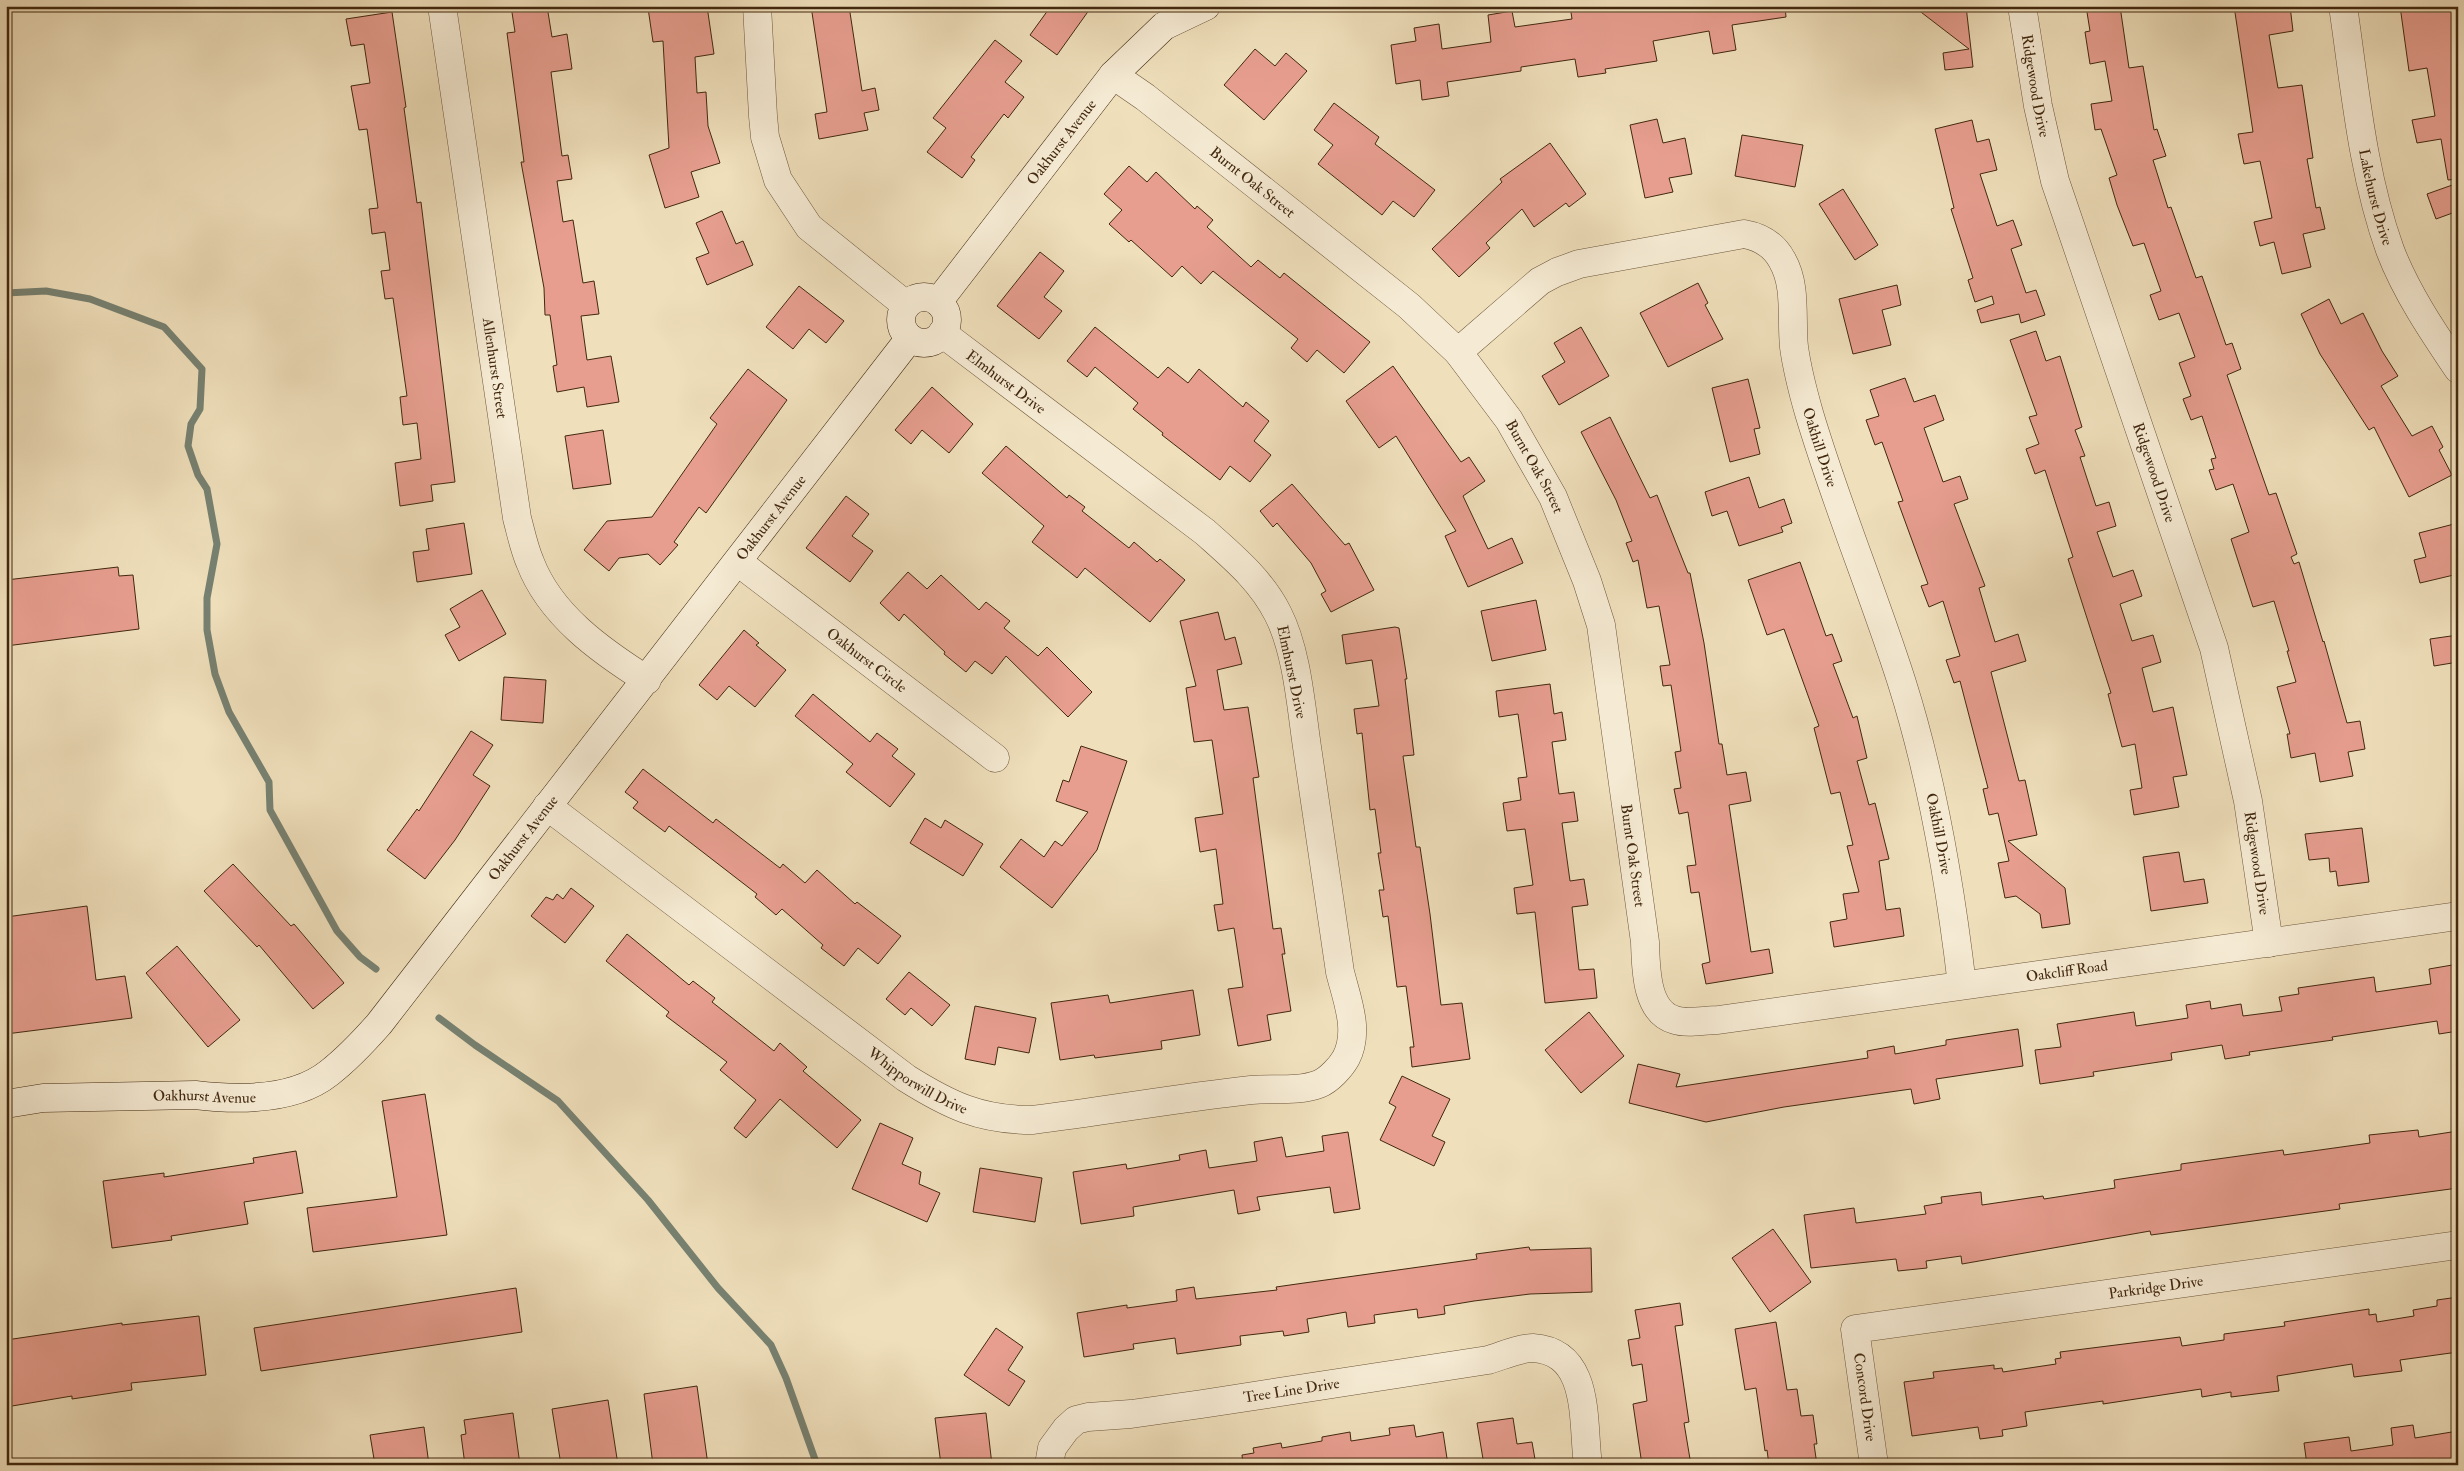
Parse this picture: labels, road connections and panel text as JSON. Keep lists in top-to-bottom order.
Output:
{
  "streets": {
    "street": [
      "Ridgewood Drive",
      "Oakhurst Avenue",
      "Burnt Oak Street",
      "Lakehurst Drive",
      "Allenhurst Street",
      "Elmhurst Drive",
      "Oakhill Drive",
      "Oakhurst Circle",
      "Oakcliff Road",
      "Whipporwill Drive",
      "Parkridge Drive",
      "Tree Line Drive",
      "Concord Drive"
    ]
  },
  "crossings": [
    ["Ridgewood Drive", "Oakcliff Road"],
    ["Oakhurst Avenue", "Burnt Oak Street"],
    ["Oakhurst Avenue", "Allenhurst Street"],
    ["Oakhurst Avenue", "Elmhurst Drive"],
    ["Oakhurst Avenue", "Oakhurst Circle"],
    ["Oakhurst Avenue", "Whipporwill Drive"],
    ["Burnt Oak Street", "Oakhill Drive"],
    ["Burnt Oak Street", "Oakcliff Road"],
    ["Elmhurst Drive", "Whipporwill Drive"],
    ["Oakhill Drive", "Oakcliff Road"],
    ["Parkridge Drive", "Concord Drive"]
  ]
}
